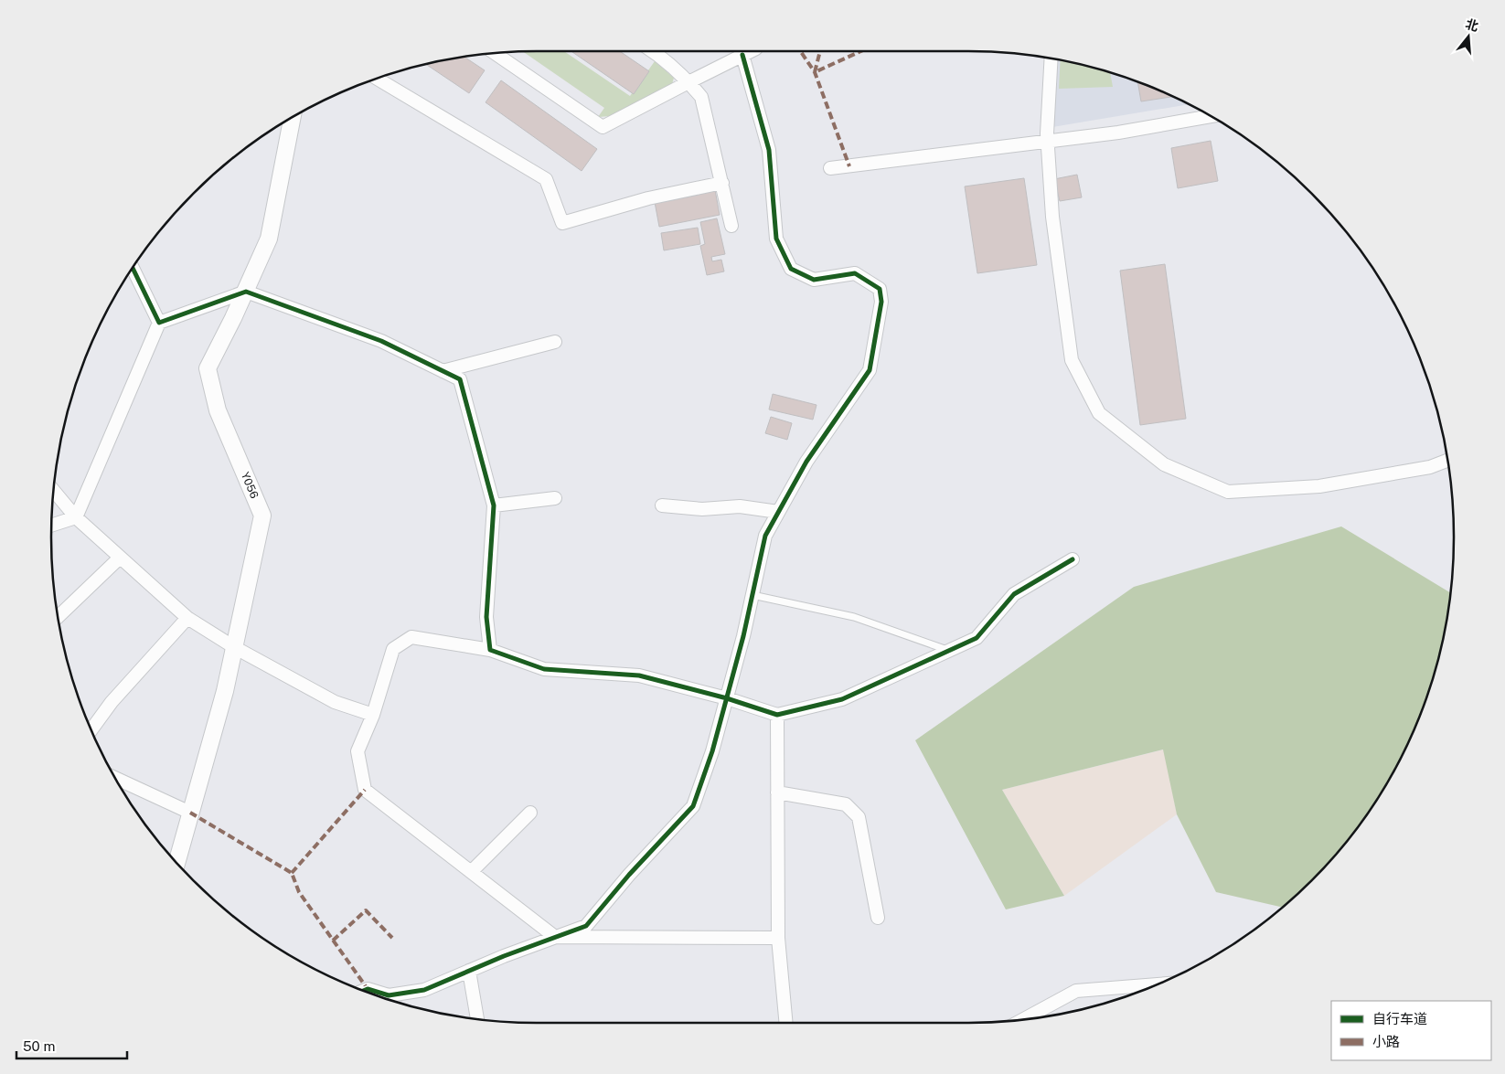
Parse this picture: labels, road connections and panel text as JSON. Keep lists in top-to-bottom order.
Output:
{
  "streets": {
    "street": ["Y056"]
  },
  "legend": ["自行车道", "小路"],
  "scale_bar": "50 m",
  "north": "top"
}
